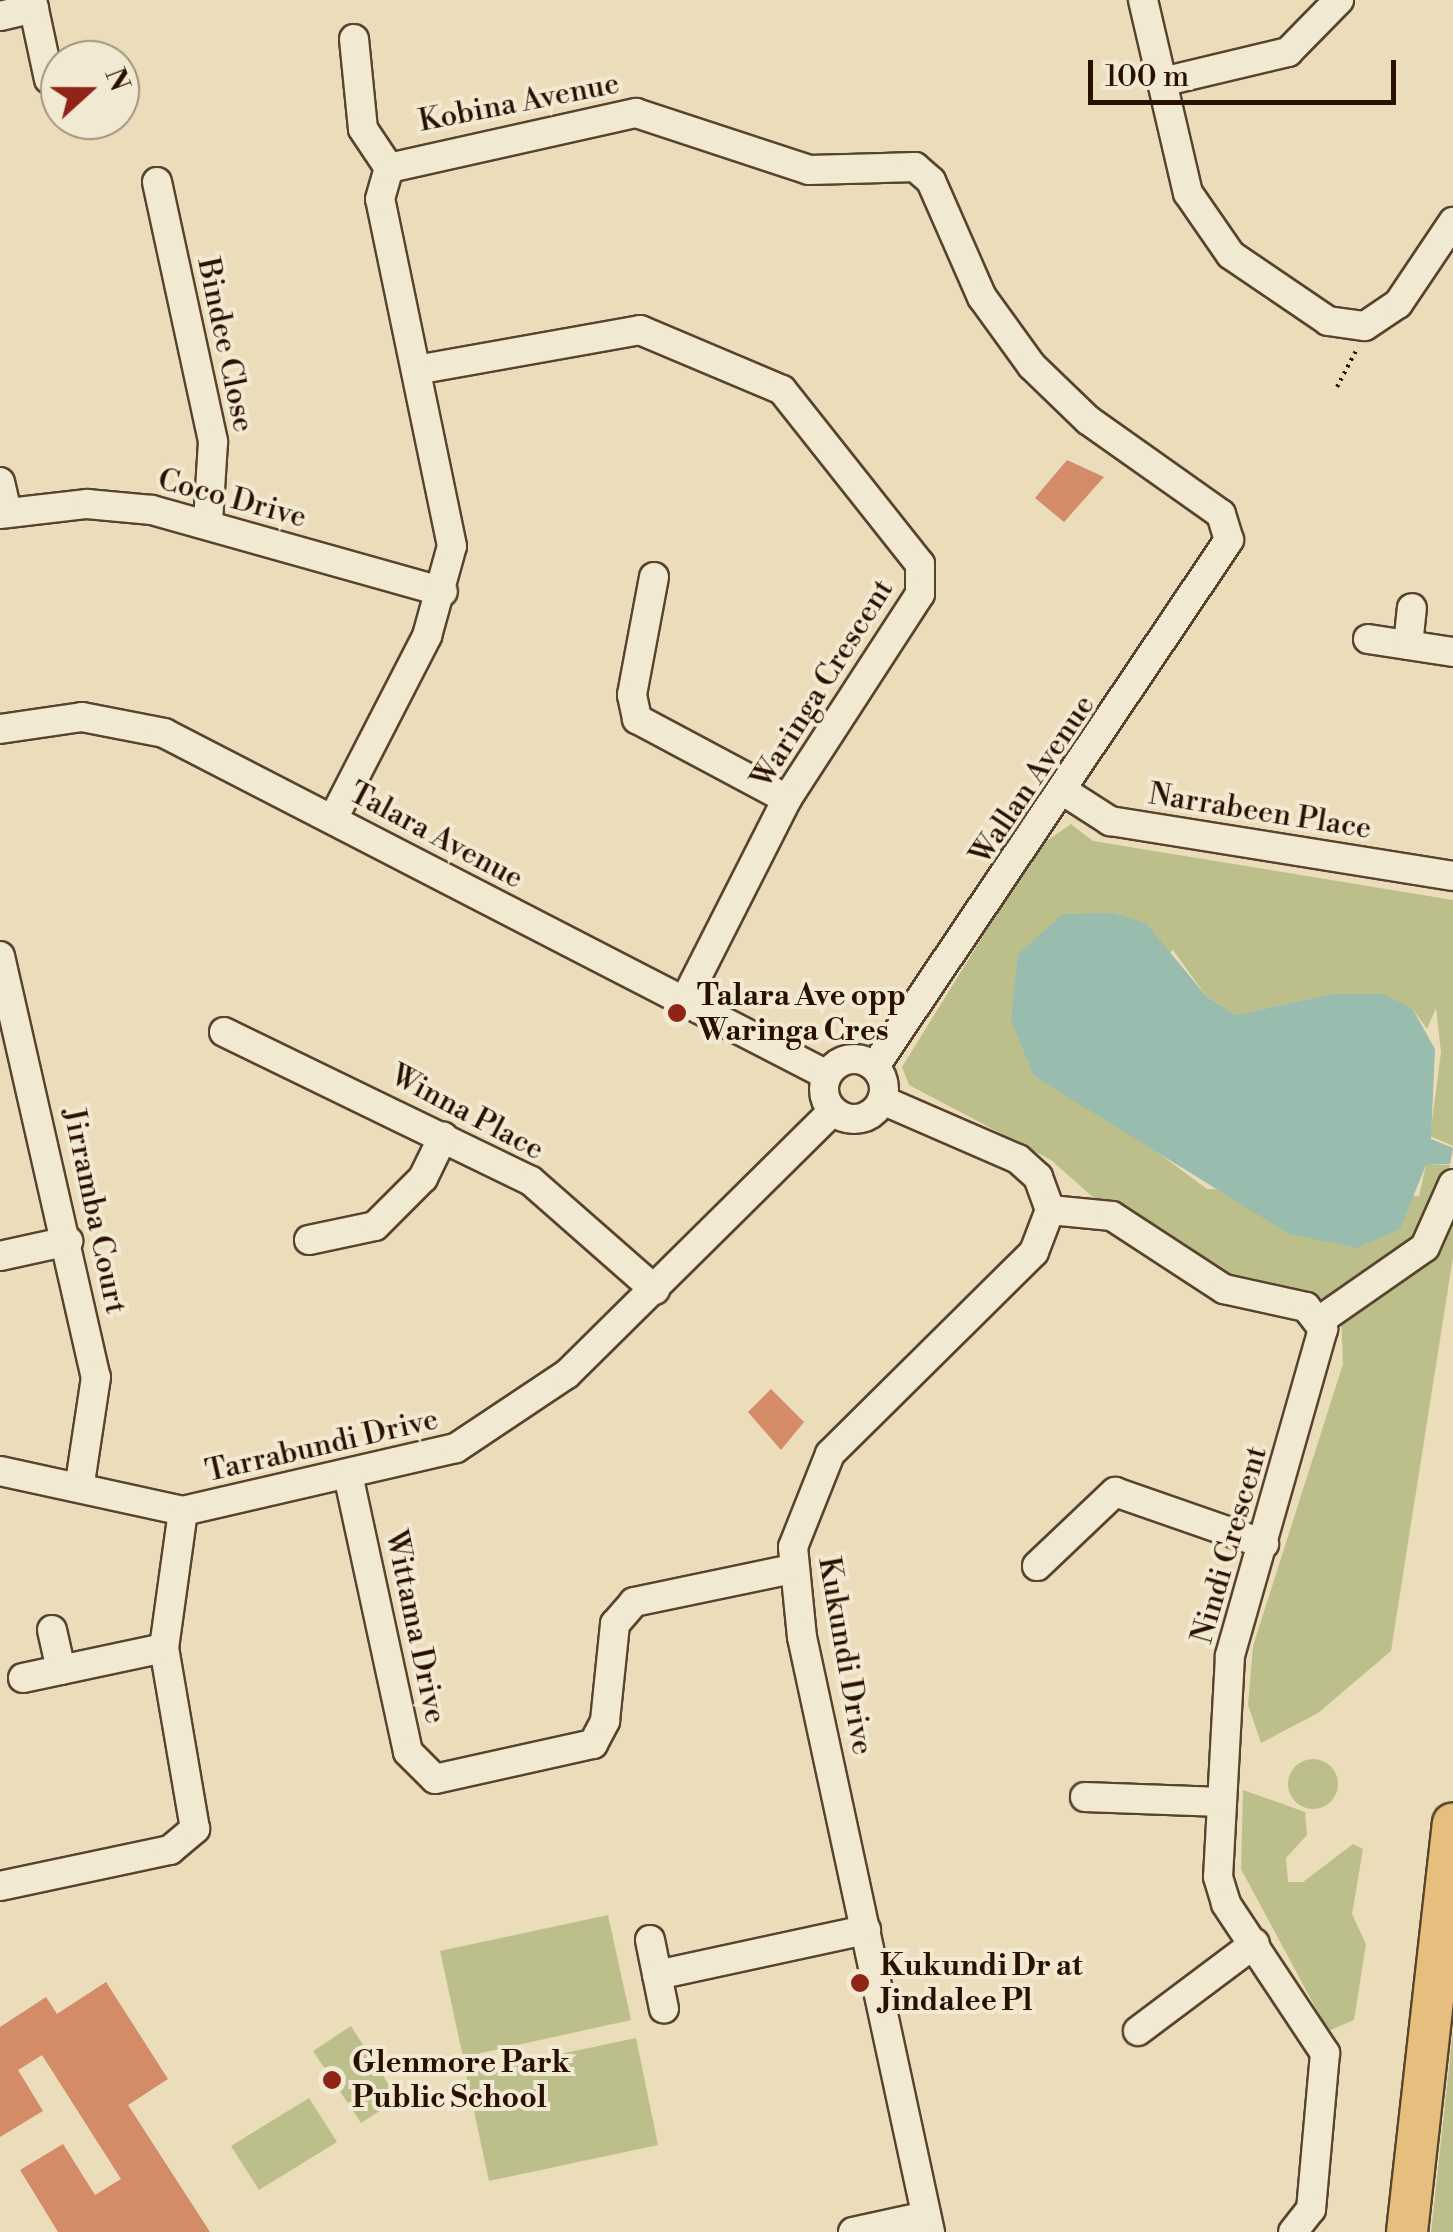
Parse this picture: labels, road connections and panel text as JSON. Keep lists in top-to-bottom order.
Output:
{
  "streets": {
    "street": [
      "Kobina Avenue",
      "Bindee Close",
      "Coco Drive",
      "Waringa Crescent",
      "Wallan Avenue",
      "Narrabeen Place",
      "Talara Avenue",
      "Winna Place",
      "Jirramba Court",
      "Tarrabundi Drive",
      "Nindi Crescent",
      "Wittama Drive",
      "Kukundi Drive"
    ]
  },
  "crossings": [
    ["Kobina Avenue", "Coco Drive"],
    ["Kobina Avenue", "Waringa Crescent"],
    ["Kobina Avenue", "Wallan Avenue"],
    ["Kobina Avenue", "Talara Avenue"],
    ["Bindee Close", "Coco Drive"],
    ["Waringa Crescent", "Talara Avenue"],
    ["Wallan Avenue", "Narrabeen Place"],
    ["Wallan Avenue", "Talara Avenue"],
    ["Wallan Avenue", "Tarrabundi Drive"],
    ["Talara Avenue", "Tarrabundi Drive"],
    ["Winna Place", "Tarrabundi Drive"],
    ["Jirramba Court", "Tarrabundi Drive"],
    ["Tarrabundi Drive", "Wittama Drive"],
    ["Wittama Drive", "Kukundi Drive"]
  ],
  "places": ["Talara Ave opp Waringa Cres", "Kukundi Dr at Jindalee Pl", "Glenmore Park Public School"],
  "scale_bar": "100 m",
  "north": "right"
}
